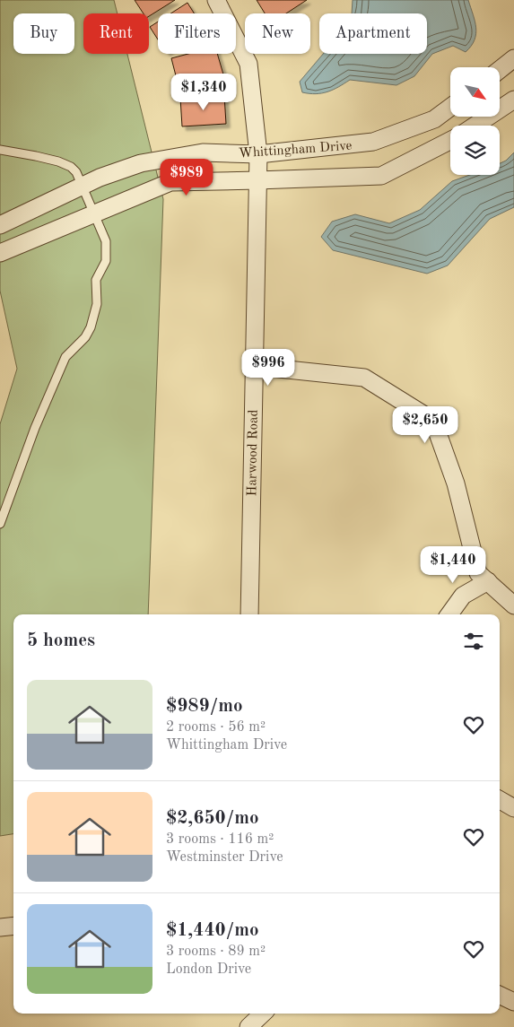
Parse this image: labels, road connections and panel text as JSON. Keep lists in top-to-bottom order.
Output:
{
  "streets": {
    "street": ["Whittingham Drive", "Harwood Road"]
  },
  "crossings": [
    ["Whittingham Drive", "Harwood Road"]
  ],
  "north": "bottom right",
  "page": {
    "chip": [
      "Buy",
      "Rent",
      "Filters",
      "New",
      "Apartment"
    ],
    "price": [
      "$1,340",
      "$989",
      "$996",
      "$2,650",
      "$1,440"
    ],
    "heading": "5 homes",
    "list": [
      {
        "name": "$989/mo",
        "note": "2 rooms · 56 m² · Whittingham Drive"
      },
      {
        "name": "$2,650/mo",
        "note": "3 rooms · 116 m² · Westminster Drive"
      },
      {
        "name": "$1,440/mo",
        "note": "3 rooms · 89 m² · London Drive"
      }
    ]
  }
}
